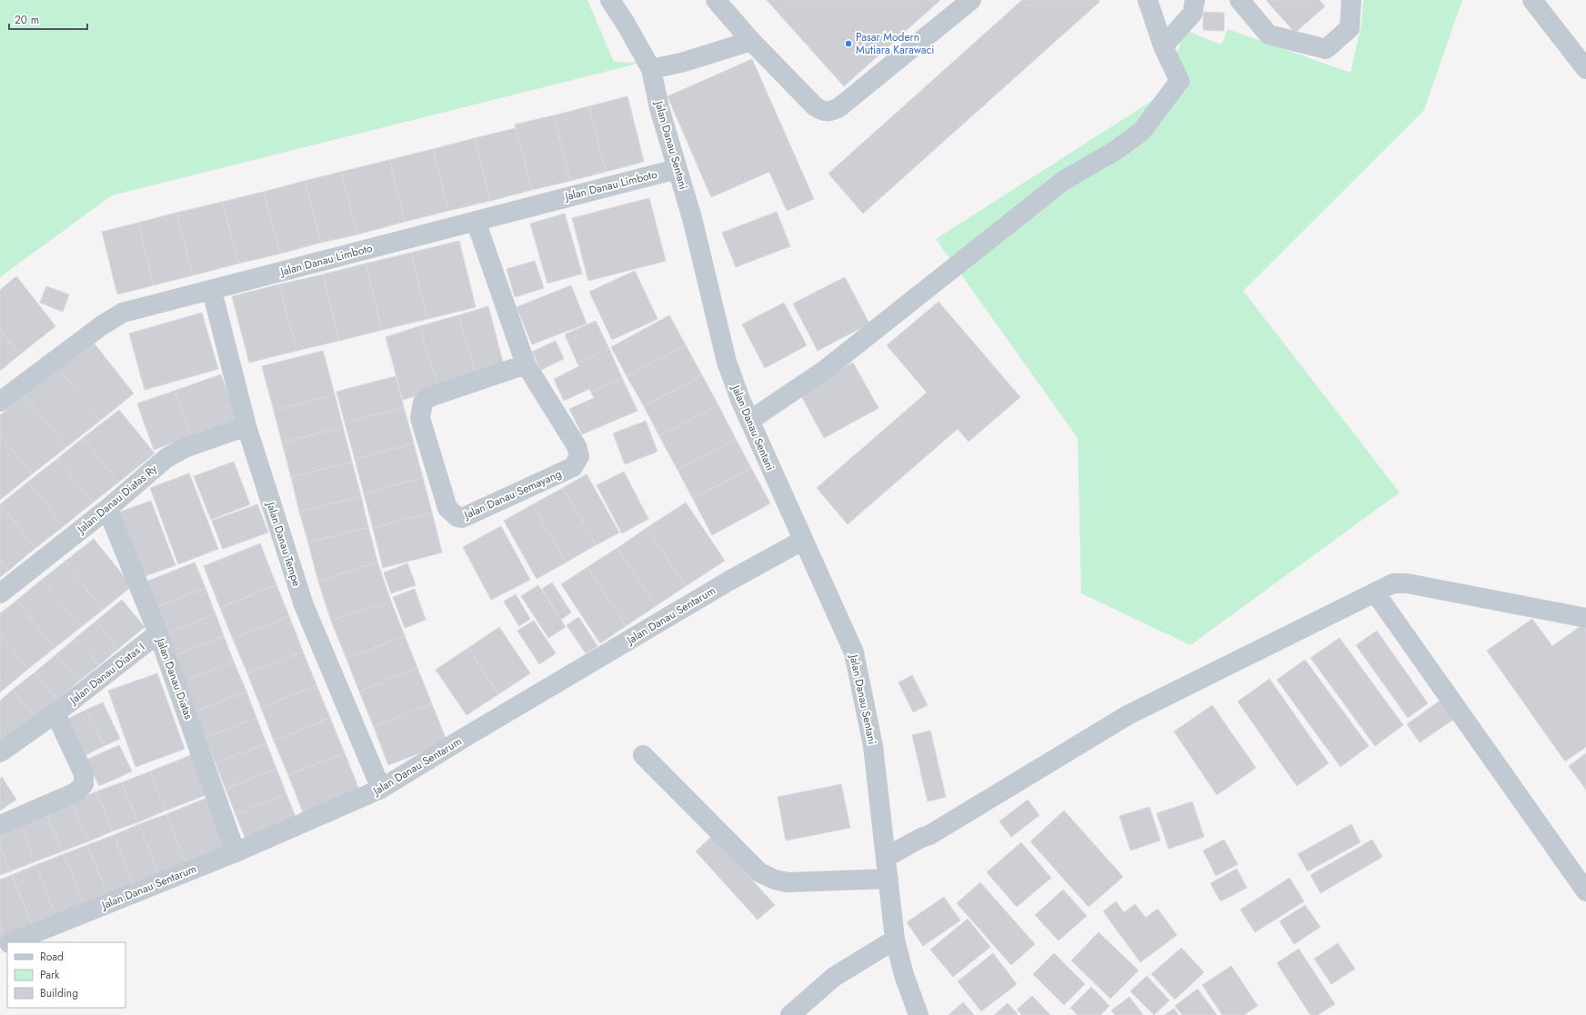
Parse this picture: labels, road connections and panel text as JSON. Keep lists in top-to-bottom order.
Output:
{
  "streets": {
    "street": [
      "Jalan Danau Sentani",
      "Jalan Danau Limboto",
      "Jalan Danau Semayang",
      "Jalan Danau Diatas Ry",
      "Jalan Danau Tempe",
      "Jalan Danau Sentarum",
      "Jalan Danau Diatas I",
      "Jalan Danau Diatas"
    ]
  },
  "crossings": [
    ["Jalan Danau Sentani", "Jalan Danau Limboto"],
    ["Jalan Danau Sentani", "Jalan Danau Sentarum"],
    ["Jalan Danau Limboto", "Jalan Danau Semayang"],
    ["Jalan Danau Limboto", "Jalan Danau Tempe"],
    ["Jalan Danau Diatas Ry", "Jalan Danau Tempe"],
    ["Jalan Danau Diatas Ry", "Jalan Danau Diatas"],
    ["Jalan Danau Tempe", "Jalan Danau Sentarum"],
    ["Jalan Danau Sentarum", "Jalan Danau Diatas"],
    ["Jalan Danau Diatas I", "Jalan Danau Diatas"]
  ],
  "places": ["Pasar Modern Mutiara Karawaci"],
  "legend": ["Road", "Park", "Building"],
  "scale_bar": "20 m"
}
